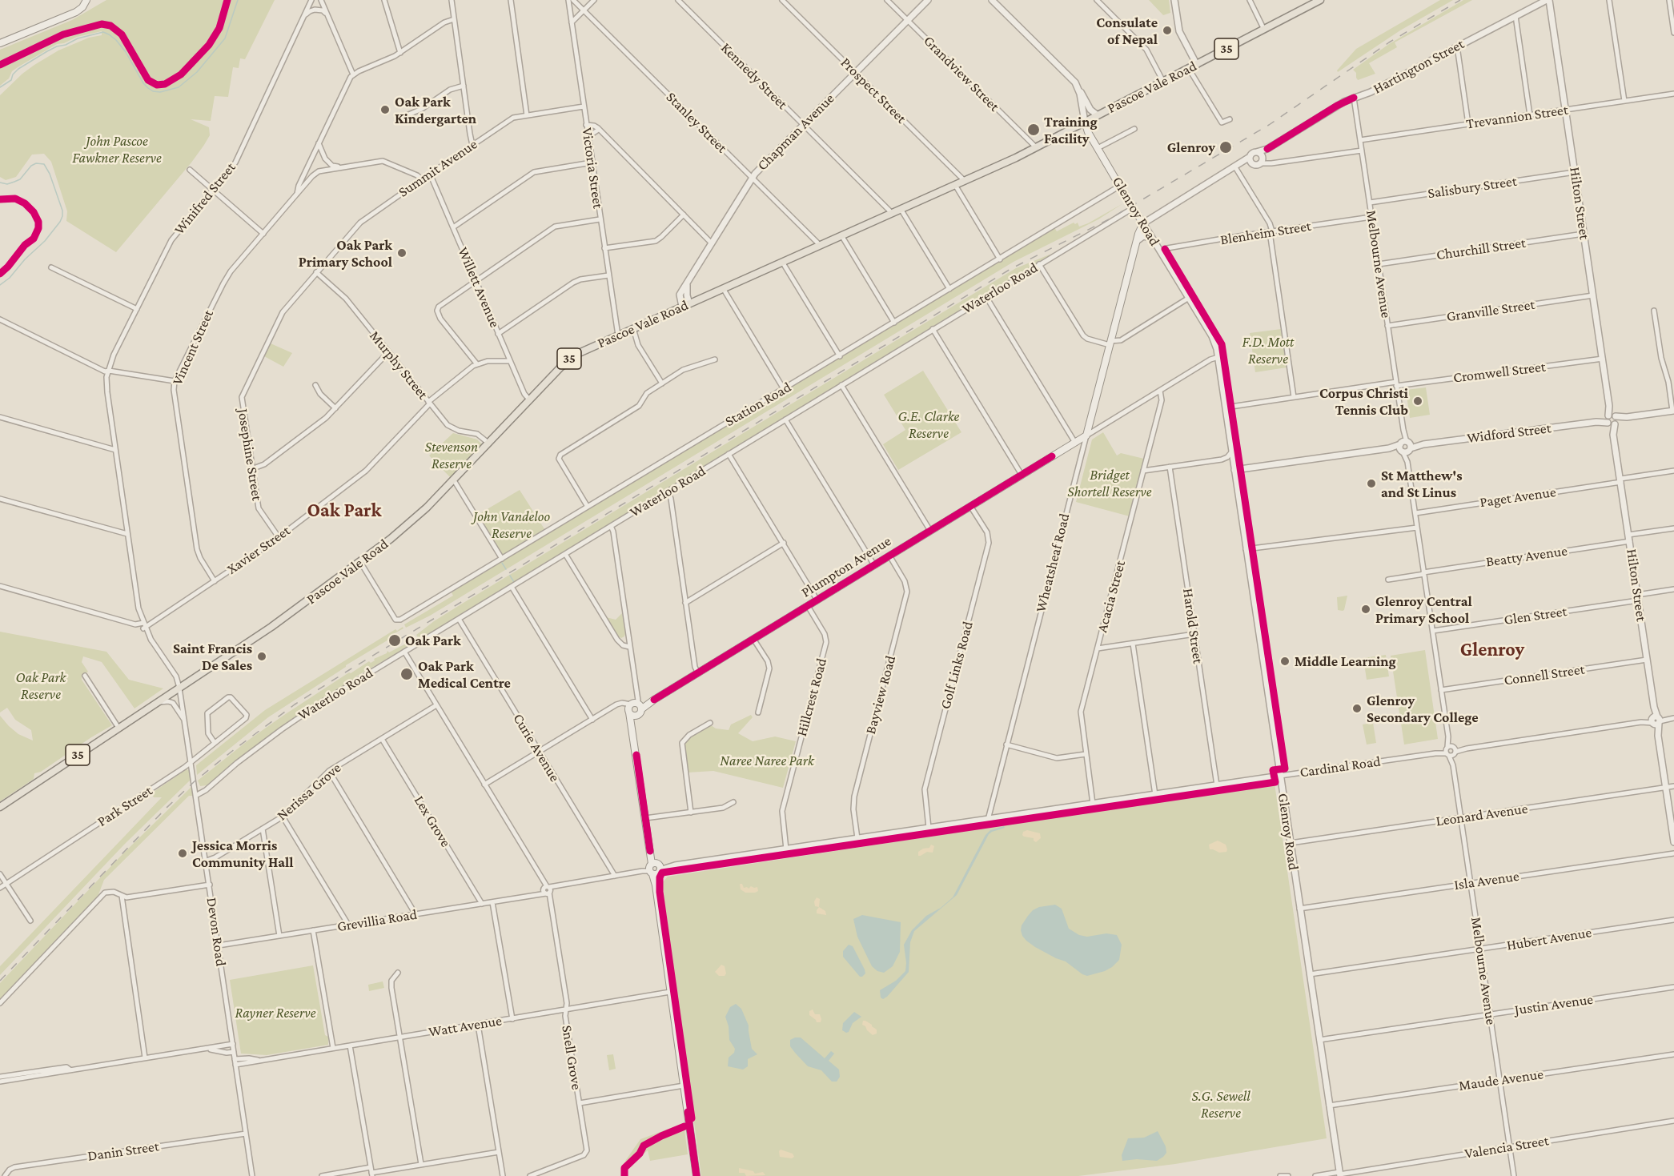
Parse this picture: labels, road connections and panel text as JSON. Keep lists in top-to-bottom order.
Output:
{
  "streets": {
    "main road": [
      "35",
      "Pascoe Vale Road",
      "Glenroy Road",
      "Wheatsheaf Road",
      "Plumpton Avenue"
    ],
    "street": [
      "Hartington Street",
      "Grandview Street",
      "Kennedy Street",
      "Prospect Street",
      "Trevannion Street",
      "Stanley Street",
      "Chapman Avenue",
      "Summit Avenue",
      "Victoria Street",
      "Salisbury Street",
      "Winifred Street",
      "Hilton Street",
      "Blenheim Street",
      "Churchill Street",
      "Melbourne Avenue",
      "Willett Avenue",
      "Waterloo Road",
      "Granville Street",
      "Vincent Street",
      "Murphy Street",
      "Cromwell Street",
      "Station Road",
      "Widford Street",
      "Josephine Street",
      "Paget Avenue",
      "Xavier Street",
      "Beatty Avenue",
      "Acacia Street",
      "Glen Street",
      "Harold Street",
      "Golf Links Road",
      "Connell Street",
      "Bayview Road",
      "Hillcrest Road",
      "Curie Avenue",
      "Cardinal Road",
      "Nerissa Grove",
      "Park Street",
      "Leonard Avenue",
      "Lex Grove",
      "Isla Avenue",
      "Grevillia Road",
      "Devon Road",
      "Hubert Avenue",
      "Justin Avenue",
      "Watt Avenue",
      "Snell Grove",
      "Maude Avenue",
      "Valencia Street",
      "Danin Street"
    ]
  },
  "crossings": [
    ["Hartington Street", "Hilton Street"],
    ["Hartington Street", "Melbourne Avenue"],
    ["Grandview Street", "Pascoe Vale Road"],
    ["Grandview Street", "Chapman Avenue"],
    ["Kennedy Street", "Pascoe Vale Road"],
    ["Kennedy Street", "Chapman Avenue"],
    ["Pascoe Vale Road", "Prospect Street"],
    ["Pascoe Vale Road", "Stanley Street"],
    ["Pascoe Vale Road", "Chapman Avenue"],
    ["Pascoe Vale Road", "Victoria Street"],
    ["Pascoe Vale Road", "Glenroy Road"],
    ["Pascoe Vale Road", "Willett Avenue"],
    ["Pascoe Vale Road", "Murphy Street"],
    ["Pascoe Vale Road", "Station Road"],
    ["Pascoe Vale Road", "Devon Road"],
    ["Prospect Street", "Chapman Avenue"],
    ["Trevannion Street", "Hilton Street"],
    ["Trevannion Street", "Melbourne Avenue"],
    ["Stanley Street", "Chapman Avenue"],
    ["Summit Avenue", "Victoria Street"],
    ["Summit Avenue", "Willett Avenue"],
    ["Summit Avenue", "Murphy Street"],
    ["Summit Avenue", "Josephine Street"],
    ["Salisbury Street", "Hilton Street"],
    ["Salisbury Street", "Melbourne Avenue"],
    ["Hilton Street", "Churchill Street"],
    ["Hilton Street", "Granville Street"],
    ["Hilton Street", "Cromwell Street"],
    ["Hilton Street", "Widford Street"],
    ["Hilton Street", "Paget Avenue"],
    ["Hilton Street", "Beatty Avenue"],
    ["Hilton Street", "Glen Street"],
    ["Hilton Street", "Connell Street"],
    ["Hilton Street", "Cardinal Road"],
    ["Hilton Street", "Leonard Avenue"],
    ["Glenroy Road", "Blenheim Street"],
    ["Glenroy Road", "Waterloo Road"],
    ["Glenroy Road", "Cromwell Street"],
    ["Glenroy Road", "Station Road"],
    ["Glenroy Road", "Widford Street"],
    ["Glenroy Road", "Wheatsheaf Road"],
    ["Glenroy Road", "Plumpton Avenue"],
    ["Glenroy Road", "Cardinal Road"],
    ["Glenroy Road", "Leonard Avenue"],
    ["Glenroy Road", "Isla Avenue"],
    ["Glenroy Road", "Hubert Avenue"],
    ["Glenroy Road", "Justin Avenue"],
    ["Glenroy Road", "Maude Avenue"],
    ["Glenroy Road", "Valencia Street"],
    ["Blenheim Street", "Melbourne Avenue"],
    ["Churchill Street", "Melbourne Avenue"],
    ["Melbourne Avenue", "Granville Street"],
    ["Melbourne Avenue", "Cromwell Street"],
    ["Melbourne Avenue", "Widford Street"],
    ["Melbourne Avenue", "Paget Avenue"],
    ["Melbourne Avenue", "Beatty Avenue"],
    ["Melbourne Avenue", "Glen Street"],
    ["Melbourne Avenue", "Connell Street"],
    ["Melbourne Avenue", "Cardinal Road"],
    ["Melbourne Avenue", "Leonard Avenue"],
    ["Melbourne Avenue", "Isla Avenue"],
    ["Melbourne Avenue", "Hubert Avenue"],
    ["Melbourne Avenue", "Justin Avenue"],
    ["Melbourne Avenue", "Maude Avenue"],
    ["Melbourne Avenue", "Valencia Street"],
    ["Willett Avenue", "Xavier Street"],
    ["Waterloo Road", "Curie Avenue"],
    ["Waterloo Road", "Devon Road"],
    ["Waterloo Road", "Snell Grove"],
    ["Vincent Street", "Xavier Street"],
    ["Murphy Street", "Josephine Street"],
    ["Murphy Street", "Xavier Street"],
    ["Josephine Street", "Xavier Street"],
    ["Wheatsheaf Road", "Plumpton Avenue"],
    ["Wheatsheaf Road", "Cardinal Road"],
    ["Plumpton Avenue", "Acacia Street"],
    ["Plumpton Avenue", "Golf Links Road"],
    ["Plumpton Avenue", "Bayview Road"],
    ["Plumpton Avenue", "Hillcrest Road"],
    ["Acacia Street", "Cardinal Road"],
    ["Harold Street", "Cardinal Road"],
    ["Golf Links Road", "Cardinal Road"],
    ["Bayview Road", "Cardinal Road"],
    ["Hillcrest Road", "Cardinal Road"],
    ["Curie Avenue", "Grevillia Road"],
    ["Cardinal Road", "Grevillia Road"],
    ["Nerissa Grove", "Lex Grove"],
    ["Nerissa Grove", "Devon Road"],
    ["Nerissa Grove", "Snell Grove"],
    ["Park Street", "Devon Road"],
    ["Lex Grove", "Grevillia Road"],
    ["Grevillia Road", "Devon Road"],
    ["Grevillia Road", "Snell Grove"],
    ["Devon Road", "Watt Avenue"],
    ["Devon Road", "Danin Street"],
    ["Watt Avenue", "Snell Grove"]
  ],
  "districts": ["Oak Park", "Glenroy"],
  "parks": [
    "John Pascoe Fawkner Reserve",
    "F.D. Mott Reserve",
    "G.E. Clarke Reserve",
    "Stevenson Reserve",
    "Bridget Shortell Reserve",
    "John Vandeloo Reserve",
    "Oak Park Reserve",
    "Naree Naree Park",
    "Rayner Reserve",
    "S.G. Sewell Reserve"
  ],
  "places": [
    "Consulate of Nepal",
    "Oak Park Kindergarten",
    "Training Facility",
    "Glenroy",
    "Oak Park Primary School",
    "Corpus Christi Tennis Club",
    "St Matthew's and St Linus",
    "Glenroy Central Primary School",
    "Oak Park",
    "Saint Francis De Sales",
    "Middle Learning",
    "Oak Park Medical Centre",
    "Glenroy Secondary College",
    "Jessica Morris Community Hall"
  ]
}
